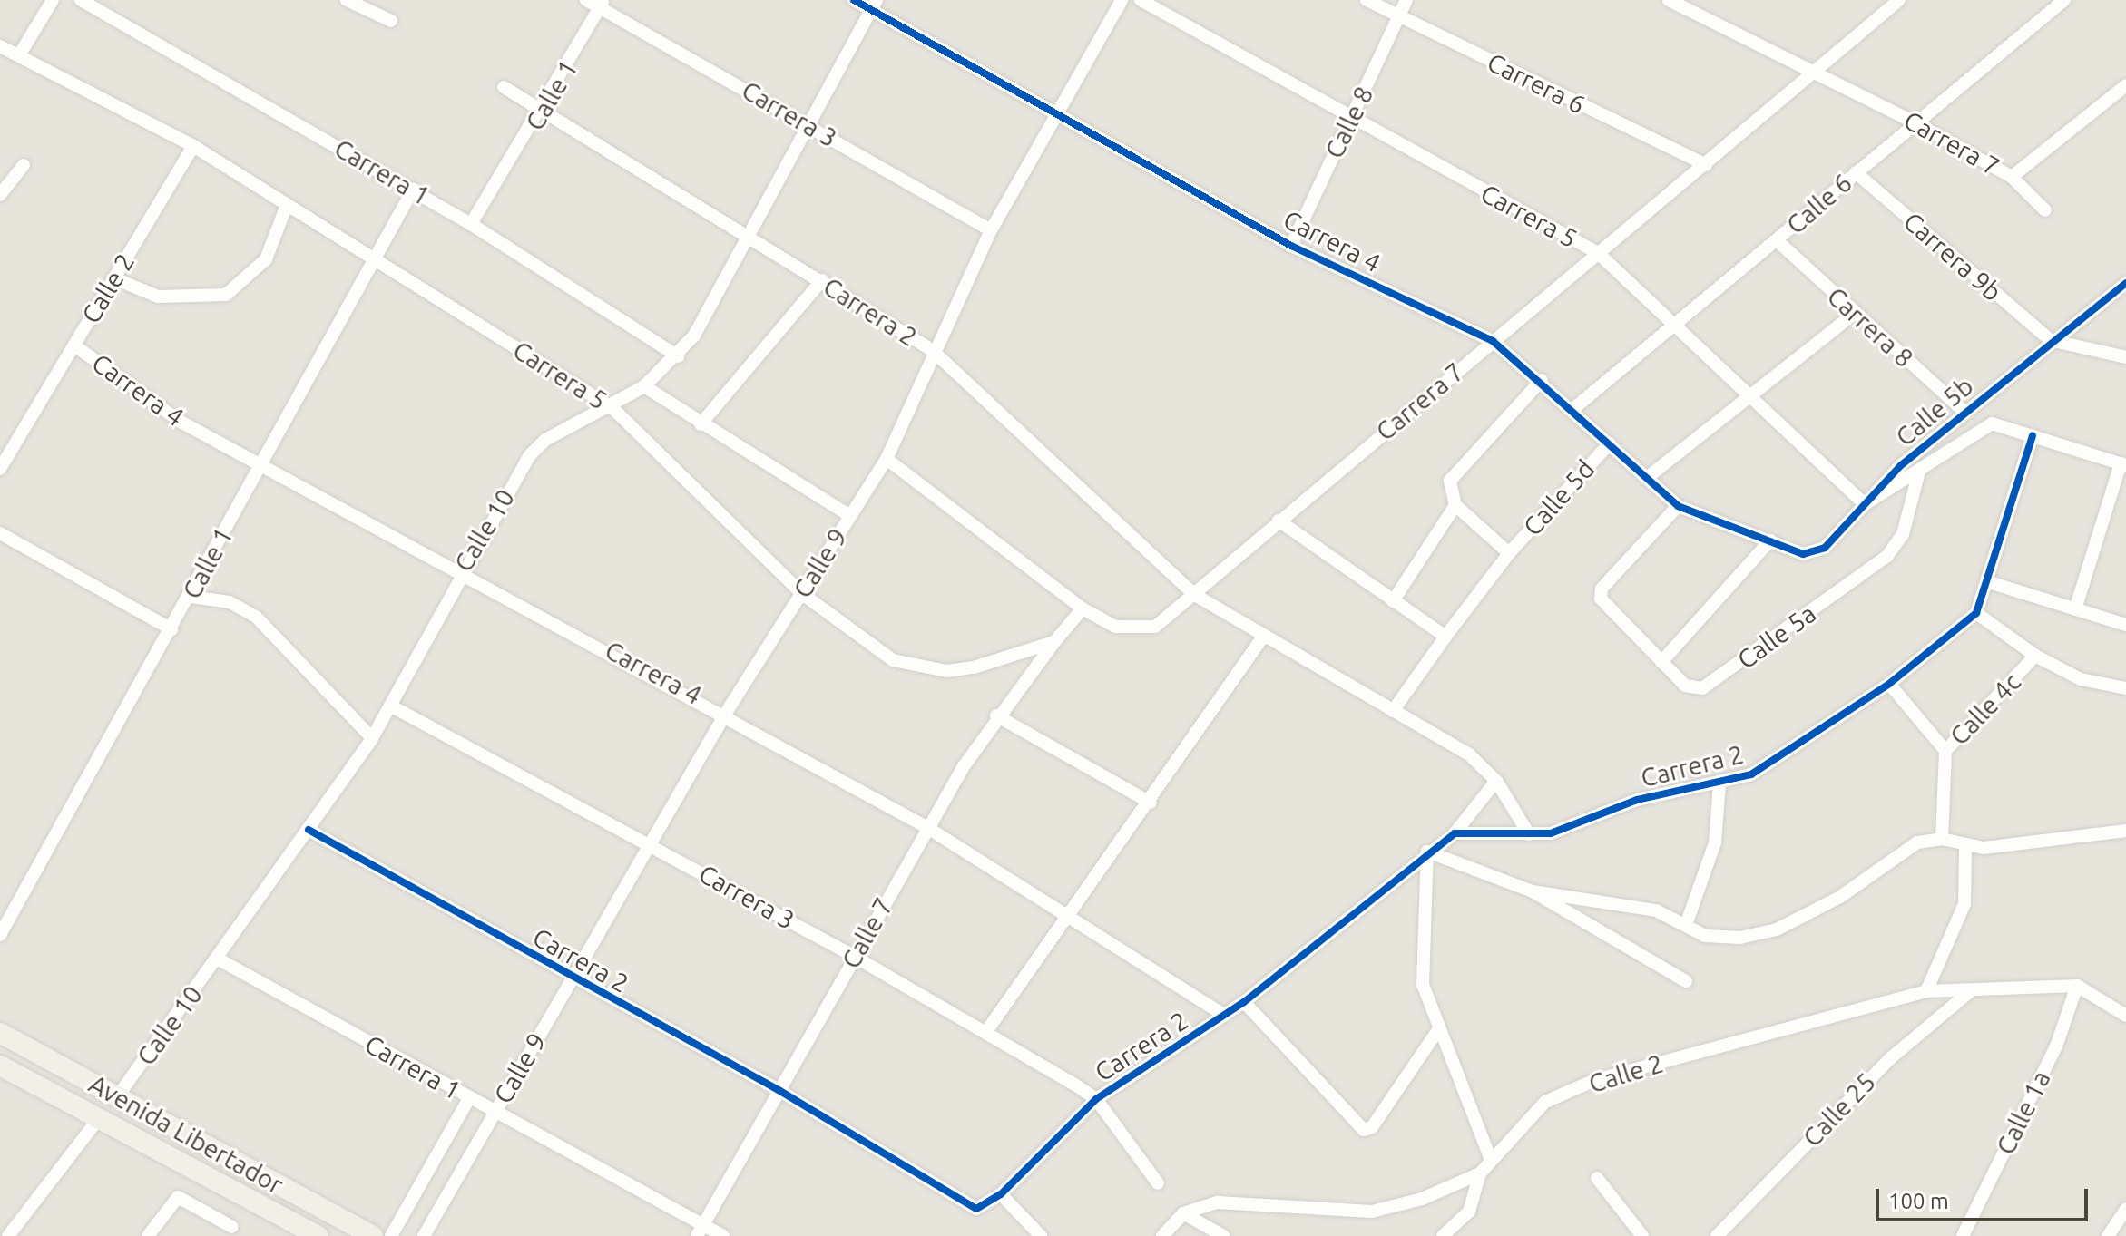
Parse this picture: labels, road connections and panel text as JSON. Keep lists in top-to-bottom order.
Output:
{
  "streets": {
    "main road": ["Avenida Libertador"],
    "street": [
      "Carrera 6",
      "Calle 1",
      "Carrera 3",
      "Calle 8",
      "Carrera 7",
      "Carrera 1",
      "Calle 6",
      "Carrera 5",
      "Carrera 4",
      "Carrera 9b",
      "Calle 2",
      "Carrera 2",
      "Carrera 8",
      "Calle 5b",
      "Calle 5d",
      "Calle 10",
      "Calle 9",
      "Calle 5a",
      "Calle 4c",
      "Calle 7",
      "Calle 25",
      "Calle 1a"
    ]
  },
  "crossings": [
    ["Carrera 6", "Calle 8"],
    ["Carrera 6", "Carrera 7"],
    ["Calle 1", "Carrera 3"],
    ["Calle 1", "Carrera 1"],
    ["Calle 1", "Carrera 5"],
    ["Calle 1", "Carrera 4"],
    ["Calle 1", "Carrera 2"],
    ["Carrera 3", "Carrera 2"],
    ["Carrera 3", "Calle 10"],
    ["Carrera 3", "Calle 9"],
    ["Carrera 3", "Calle 7"],
    ["Calle 8", "Carrera 5"],
    ["Calle 8", "Carrera 4"],
    ["Carrera 7", "Calle 6"],
    ["Carrera 7", "Carrera 5"],
    ["Carrera 7", "Carrera 4"],
    ["Carrera 7", "Carrera 2"],
    ["Carrera 7", "Calle 9"],
    ["Carrera 1", "Calle 10"],
    ["Carrera 1", "Calle 9"],
    ["Carrera 1", "Calle 7"],
    ["Calle 6", "Carrera 5"],
    ["Calle 6", "Carrera 4"],
    ["Calle 6", "Carrera 9b"],
    ["Calle 6", "Carrera 8"],
    ["Carrera 5", "Calle 2"],
    ["Carrera 5", "Calle 5b"],
    ["Carrera 5", "Calle 10"],
    ["Carrera 5", "Calle 9"],
    ["Carrera 5", "Calle 7"],
    ["Carrera 4", "Calle 2"],
    ["Carrera 4", "Carrera 2"],
    ["Carrera 4", "Calle 5b"],
    ["Carrera 4", "Calle 5d"],
    ["Carrera 4", "Calle 10"],
    ["Carrera 4", "Calle 9"],
    ["Carrera 4", "Calle 5a"],
    ["Carrera 4", "Calle 7"],
    ["Carrera 9b", "Calle 5b"],
    ["Calle 2", "Calle 25"],
    ["Calle 2", "Calle 1a"],
    ["Carrera 2", "Calle 5d"],
    ["Carrera 2", "Calle 10"],
    ["Carrera 2", "Calle 9"],
    ["Carrera 2", "Calle 4c"],
    ["Carrera 2", "Calle 7"],
    ["Carrera 8", "Calle 5b"],
    ["Calle 10", "Avenida Libertador"]
  ],
  "scale_bar": "100 m"
}
